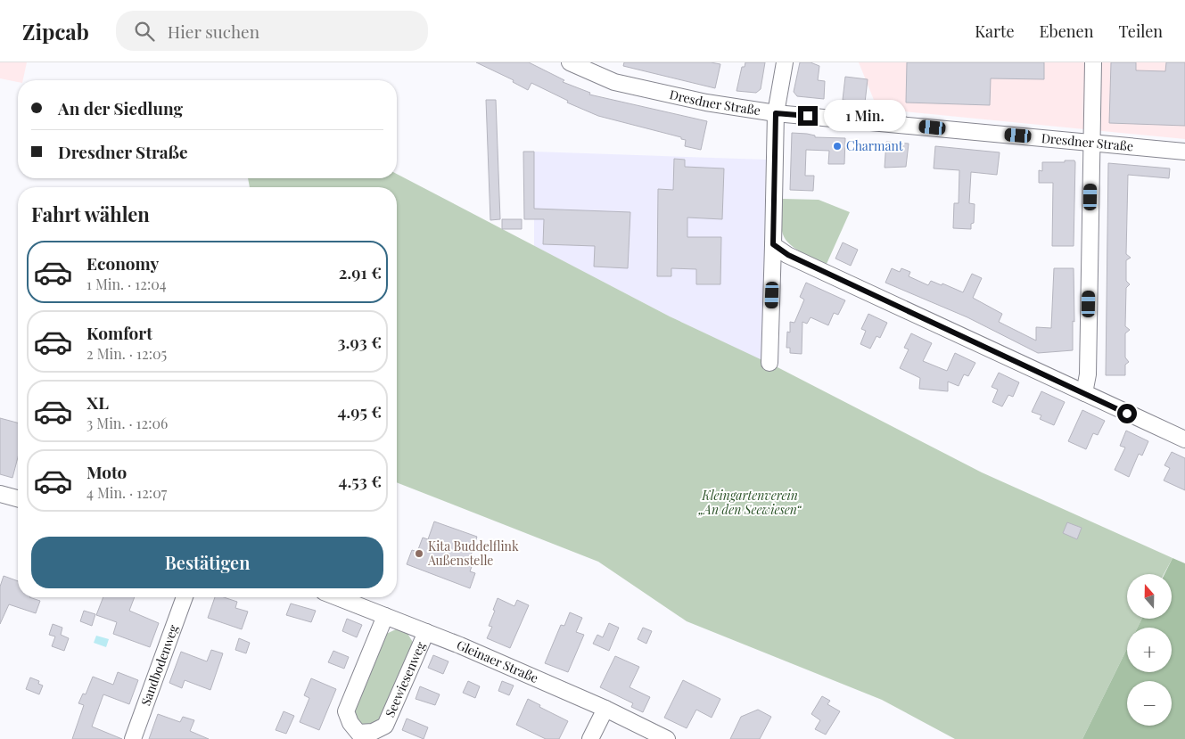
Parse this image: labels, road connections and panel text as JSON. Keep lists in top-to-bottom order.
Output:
{
  "streets": {
    "street": [
      "Dresdner Straße",
      "Gleinaer Straße",
      "Sandbodenweg",
      "Seewiesenweg"
    ]
  },
  "crossings": [
    ["Gleinaer Straße", "Seewiesenweg"]
  ],
  "parks": ["Kleingartenverein „An den Seewiesen“"],
  "places": ["Charmant", "Kita Buddelflink Außenstelle"],
  "north": "top",
  "page": {
    "header": "Zipcab",
    "search": "Hier suchen",
    "nav": ["Karte", "Ebenen", "Teilen"],
    "banner": ["An der Siedlung", "Dresdner Straße"],
    "bubble": "1 Min.",
    "heading": "Fahrt wählen",
    "list": [
      {
        "name": "Economy",
        "note": "1 Min. · 12:04",
        "value": "2.91 €"
      },
      {
        "name": "Komfort",
        "note": "2 Min. · 12:05",
        "value": "3.93 €"
      },
      {
        "name": "XL",
        "note": "3 Min. · 12:06",
        "value": "4.95 €"
      },
      {
        "name": "Moto",
        "note": "4 Min. · 12:07",
        "value": "4.53 €"
      }
    ],
    "buttons": "Bestätigen",
    "map_buttons": ["+", "−"]
  }
}
